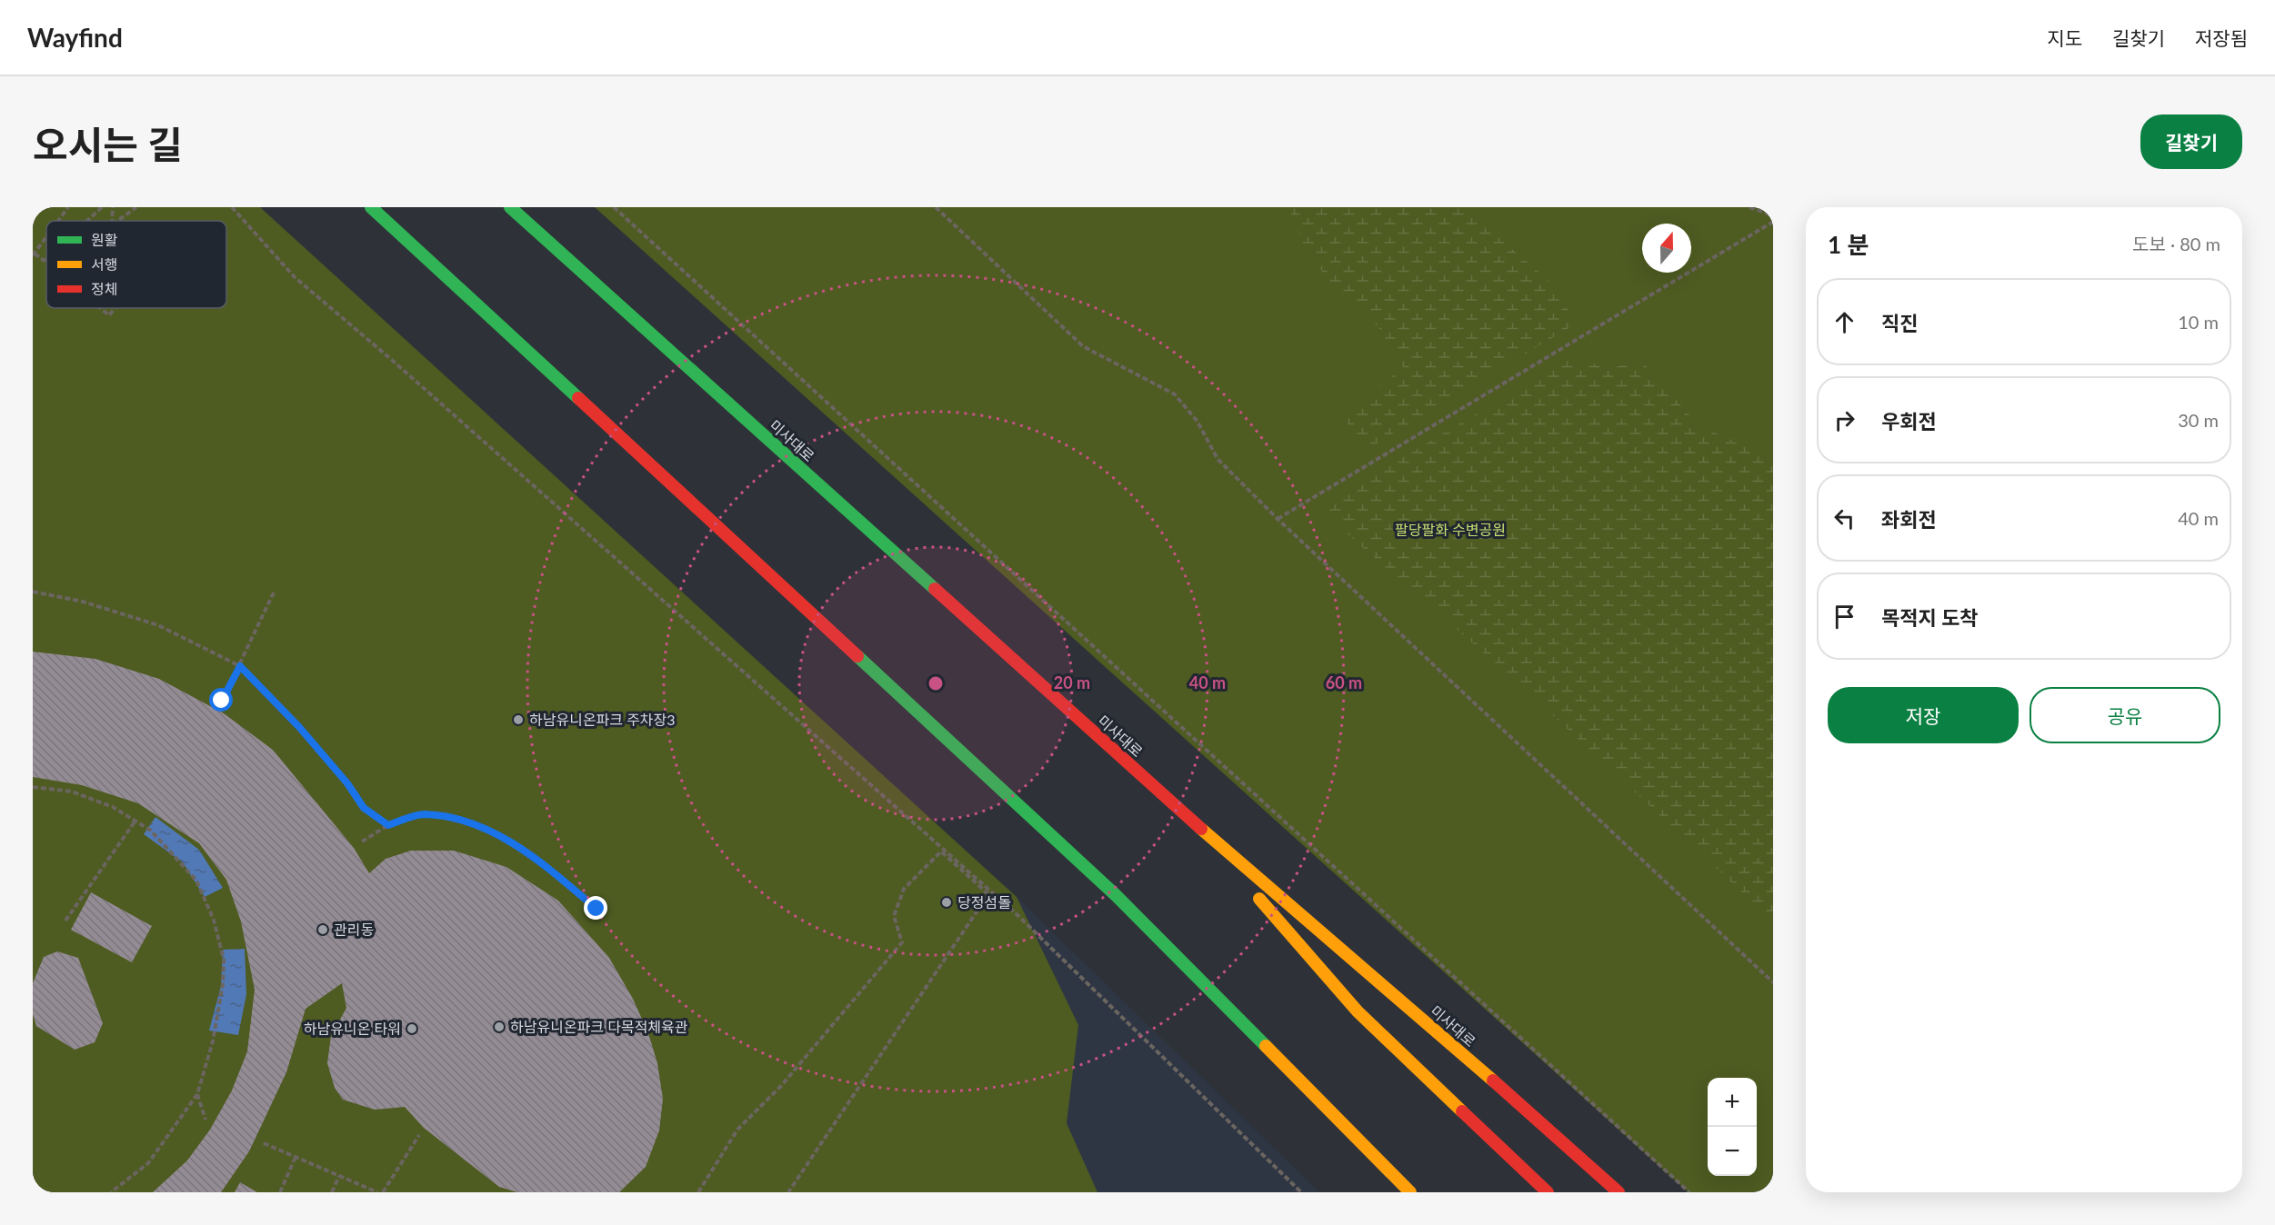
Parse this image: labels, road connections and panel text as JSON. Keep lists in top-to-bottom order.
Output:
{
  "streets": {
    "main road": ["미사대로"]
  },
  "parks": ["팔당팔화 수변공원"],
  "places": [
    "하남유니온파크 주차장3",
    "당정섬돌",
    "관리동",
    "하남유니온파크 다목적체육관",
    "하남유니온 타워"
  ],
  "legend": ["원활", "서행", "정체"],
  "north": "top",
  "page": {
    "header": "Wayfind",
    "nav": ["지도", "길찾기", "저장됨"],
    "title": "오시는 길",
    "buttons": [
      "길찾기",
      ["저장", "공유"]
    ],
    "heading": ["1 분", "도보 · 80 m"],
    "list": [
      ["직진", "10 m"],
      ["우회전", "30 m"],
      ["좌회전", "40 m"],
      "목적지 도착"
    ],
    "map_buttons": ["+", "−"]
  },
  "rings": ["20 m", "40 m", "60 m"]
}
